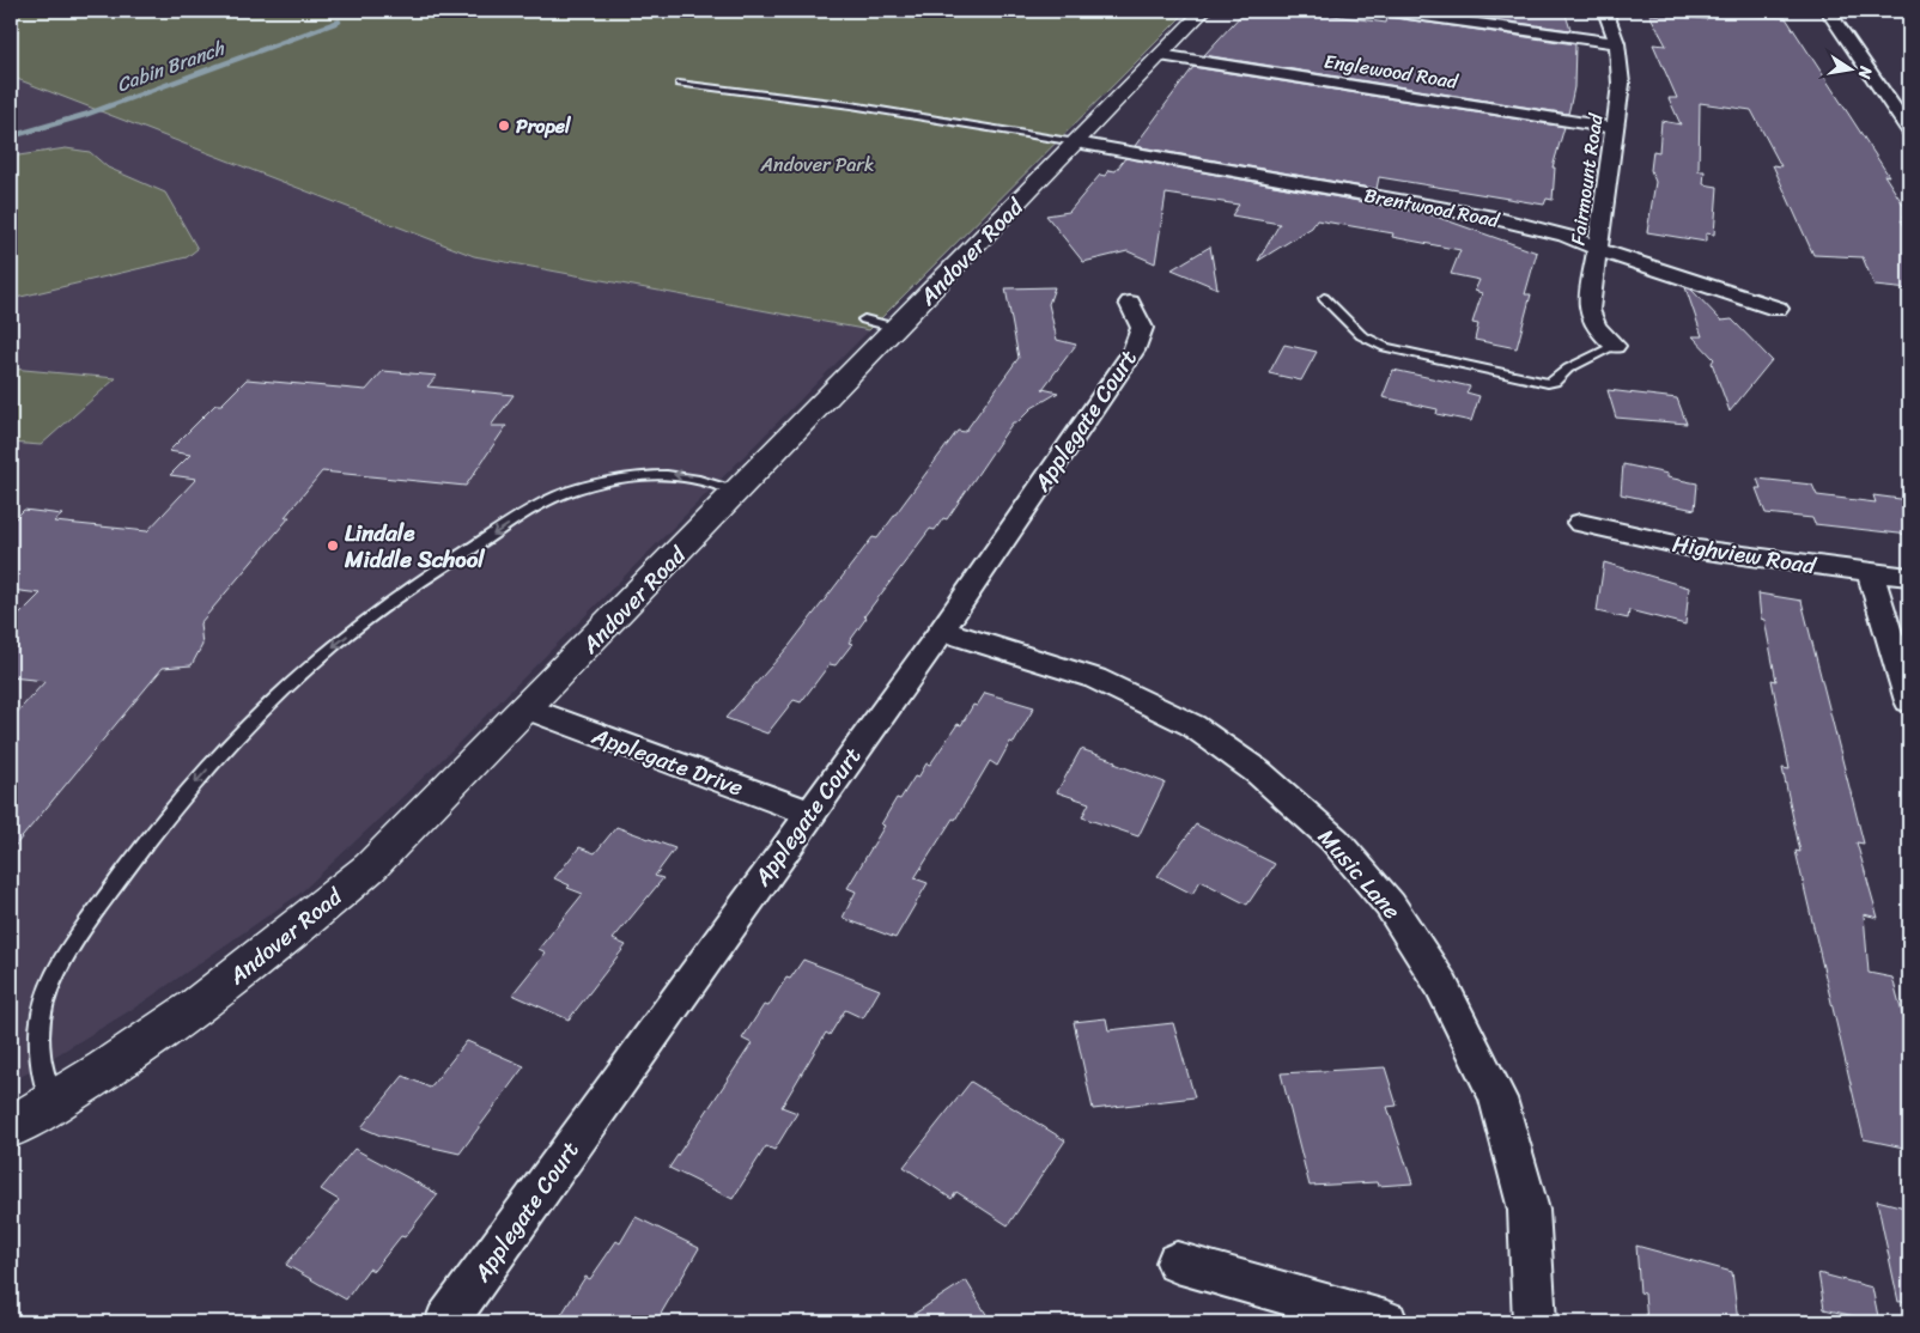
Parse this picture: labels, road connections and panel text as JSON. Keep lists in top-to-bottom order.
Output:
{
  "streets": {
    "street": [
      "Englewood Road",
      "Fairmount Road",
      "Brentwood Road",
      "Andover Road",
      "Applegate Court",
      "Highview Road",
      "Applegate Drive",
      "Music Lane"
    ]
  },
  "crossings": [
    ["Englewood Road", "Fairmount Road"],
    ["Englewood Road", "Andover Road"],
    ["Fairmount Road", "Brentwood Road"],
    ["Brentwood Road", "Andover Road"],
    ["Andover Road", "Applegate Drive"],
    ["Applegate Court", "Applegate Drive"],
    ["Applegate Court", "Music Lane"]
  ],
  "water": ["Cabin Branch"],
  "parks": ["Andover Park"],
  "places": ["Propel", "Lindale Middle School"],
  "north": "right"
}
